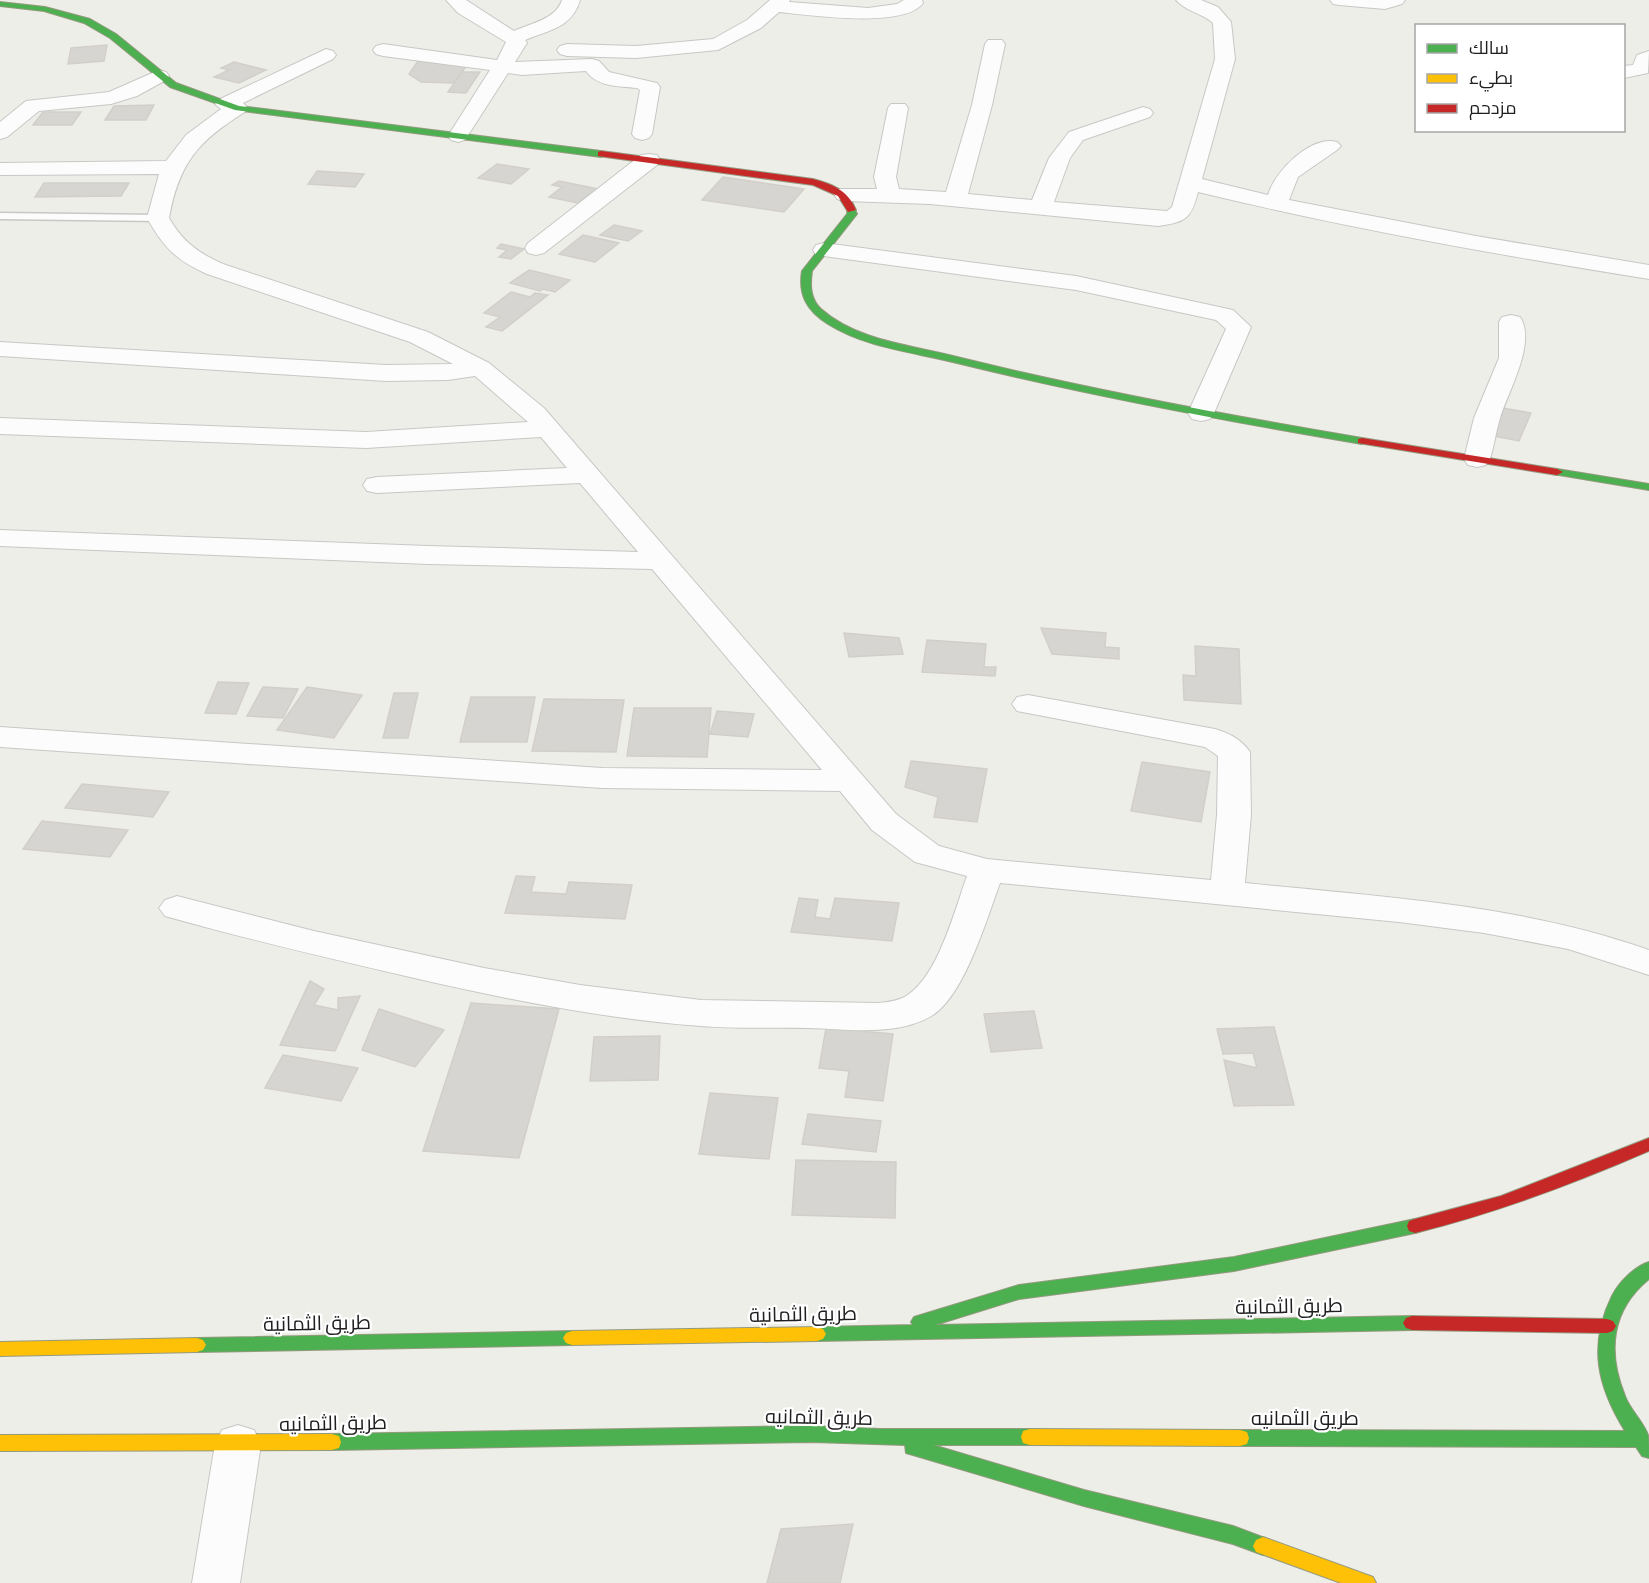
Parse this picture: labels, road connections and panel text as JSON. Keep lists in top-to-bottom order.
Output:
{
  "streets": {
    "street": ["طريق الثمانية", "طريق الثمانيه"]
  },
  "legend": ["سالك", "بطيء", "مزدحم"]
}
